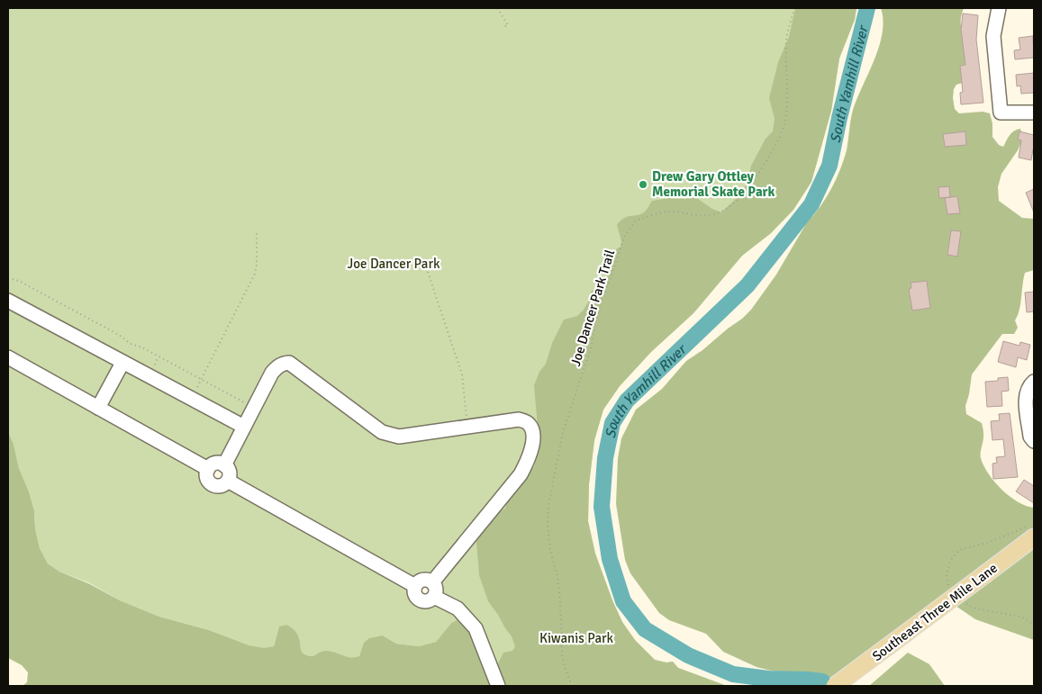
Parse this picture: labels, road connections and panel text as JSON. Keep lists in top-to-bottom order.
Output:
{
  "streets": {
    "main road": ["Southeast Three Mile Lane"],
    "path": ["Joe Dancer Park Trail"]
  },
  "water": ["South Yamhill River"],
  "parks": ["Joe Dancer Park", "Kiwanis Park"],
  "places": ["Drew Gary Ottley Memorial Skate Park"]
}
